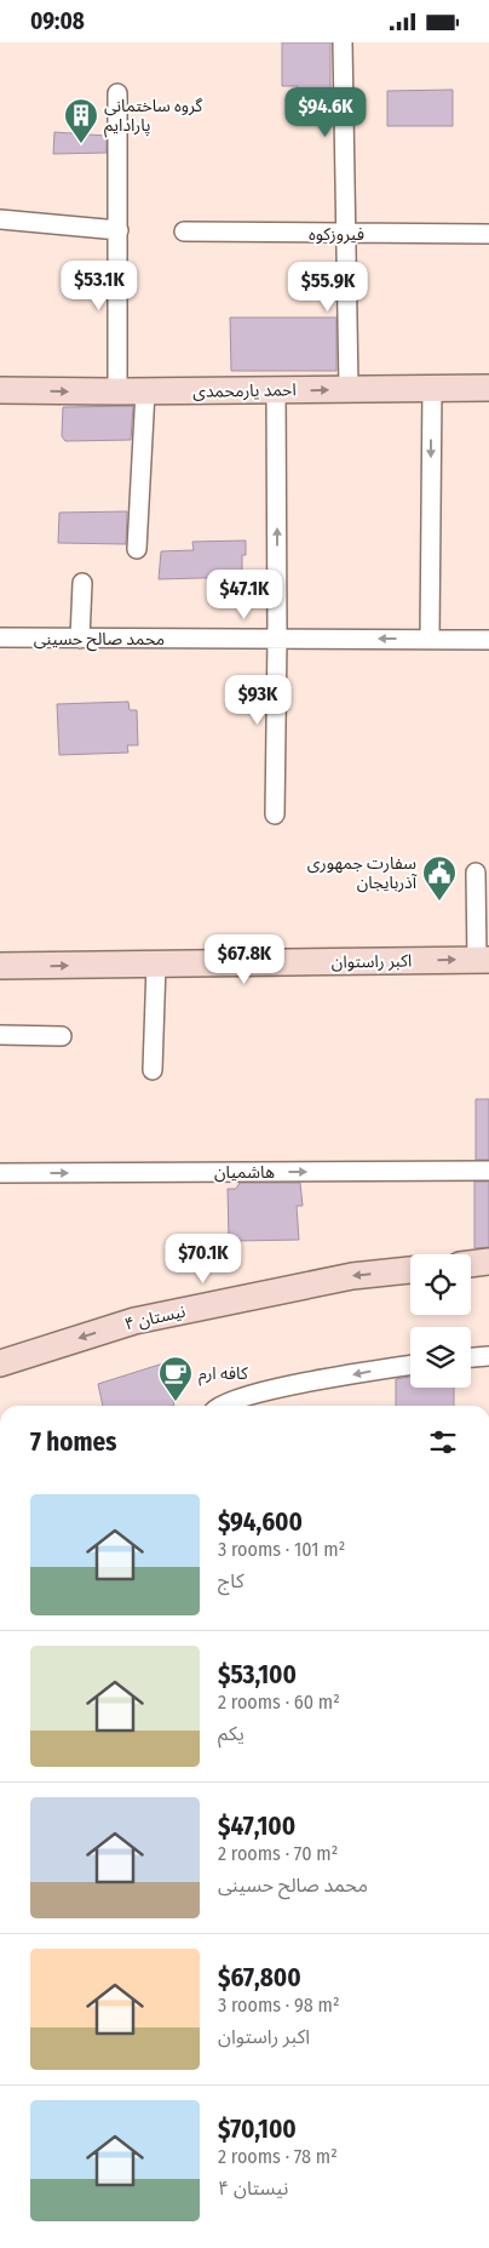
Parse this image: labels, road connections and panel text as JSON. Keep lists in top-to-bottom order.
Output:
{
  "streets": {
    "street": [
      "فیروزکوه",
      "احمد یارمحمدی",
      "محمد صالح حسینی",
      "اکبر راستوان",
      "هاشمیان",
      "نیستان ۴"
    ]
  },
  "one_way": ["اکبر راستوان", "هاشمیان"],
  "places": {
    "building": ["گروه ساختمانی پارادایم"],
    "public building": ["سفارت جمهوری آذربایجان"],
    "cafe": ["کافه ارم"]
  },
  "page": {
    "status": "09:08",
    "price": [
      "$94.6K",
      "$53.1K",
      "$55.9K",
      "$47.1K",
      "$93K",
      "$67.8K",
      "$70.1K"
    ],
    "heading": "7 homes",
    "list": [
      {
        "name": "$94,600",
        "note": "3 rooms · 101 m² · کاج"
      },
      {
        "name": "$53,100",
        "note": "2 rooms · 60 m² · یکم"
      },
      {
        "name": "$47,100",
        "note": "2 rooms · 70 m² · محمد صالح حسینی"
      },
      {
        "name": "$67,800",
        "note": "3 rooms · 98 m² · اکبر راستوان"
      },
      {
        "name": "$70,100",
        "note": "2 rooms · 78 m² · نیستان ۴"
      }
    ]
  }
}
